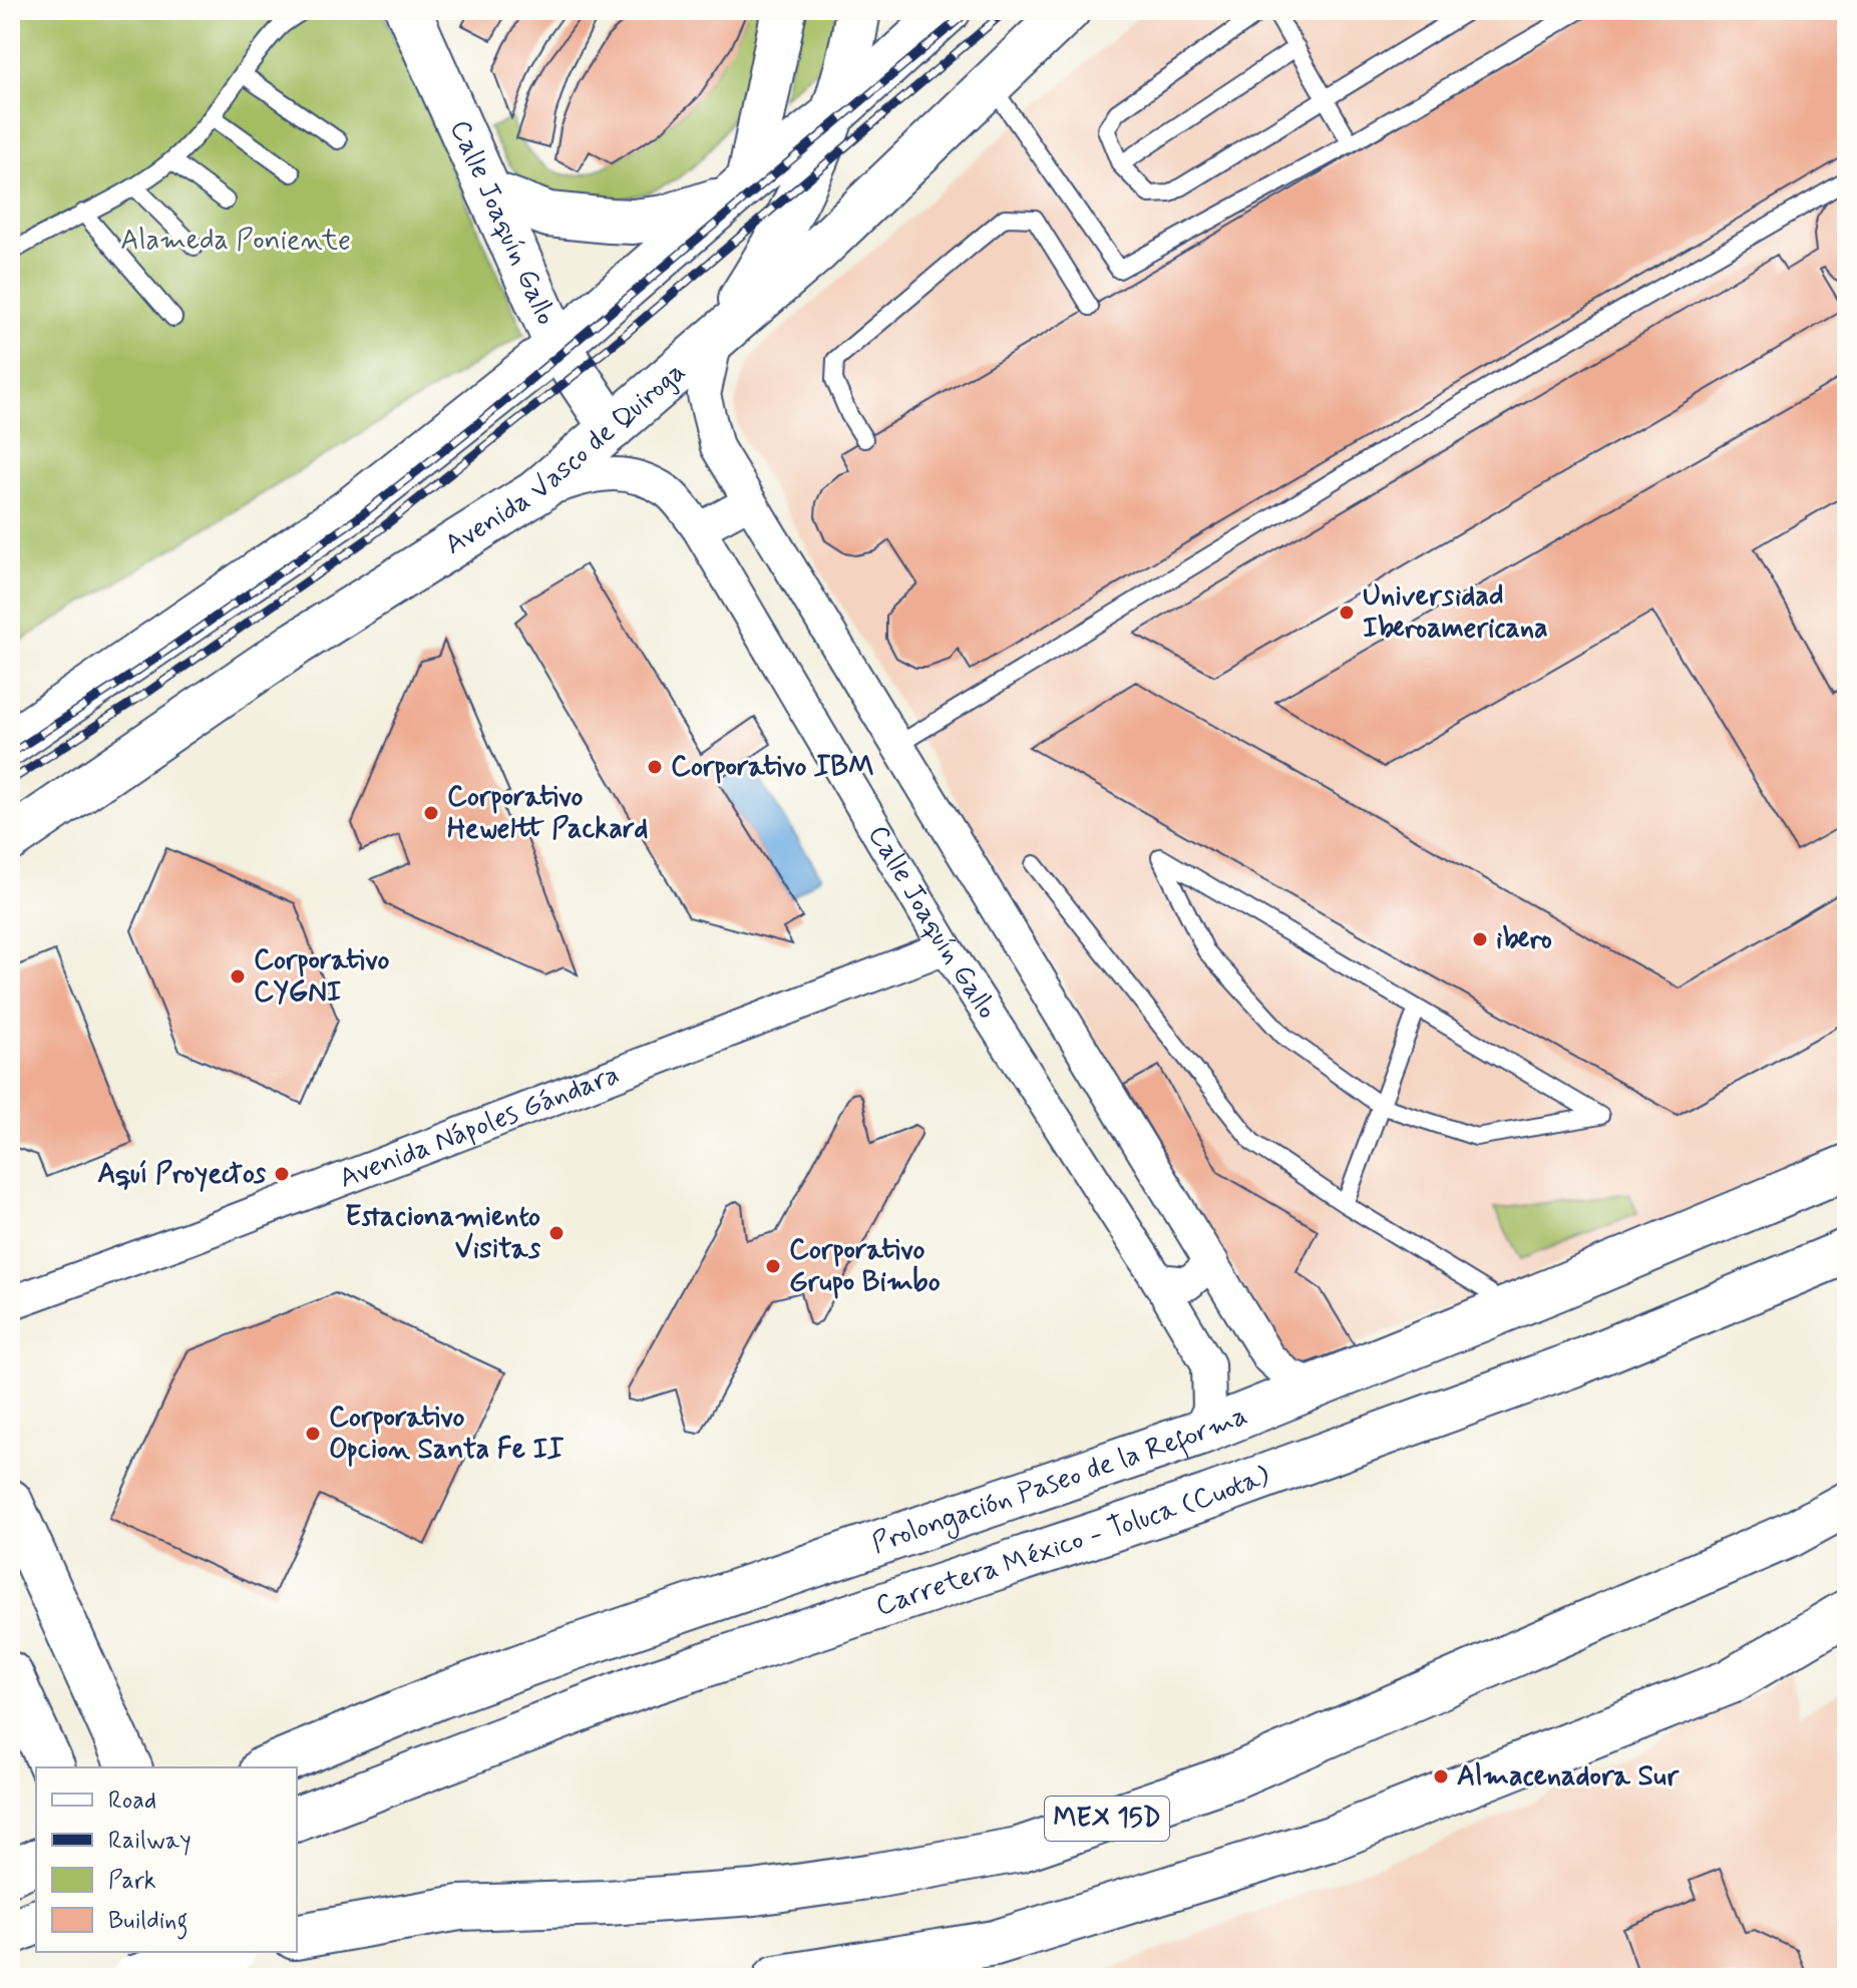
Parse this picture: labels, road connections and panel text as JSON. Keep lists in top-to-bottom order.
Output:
{
  "streets": {
    "main road": [
      "Calle Joaquín Gallo",
      "Avenida Vasco de Quiroga",
      "Prolongación Paseo de la Reforma",
      "Carretera México - Toluca (Cuota)",
      "MEX 15D"
    ],
    "street": ["Avenida Nápoles Gándara"]
  },
  "crossings": [
    ["Calle Joaquín Gallo", "Avenida Vasco de Quiroga"],
    ["Calle Joaquín Gallo", "Avenida Nápoles Gándara"],
    ["Calle Joaquín Gallo", "Prolongación Paseo de la Reforma"]
  ],
  "parks": ["Alameda Poniente"],
  "places": [
    "Universidad Iberoamericana",
    "Corporativo IBM",
    "Corporativo Heweltt Packard",
    "ibero",
    "Corporativo CYGNI",
    "Aquí Proyectos",
    "Estacionamiento Visitas",
    "Corporativo Grupo Bimbo",
    "Corporativo Opcion Santa Fe II",
    "Almacenadora Sur"
  ],
  "legend": [
    "Road",
    "Railway",
    "Park",
    "Building"
  ]
}
